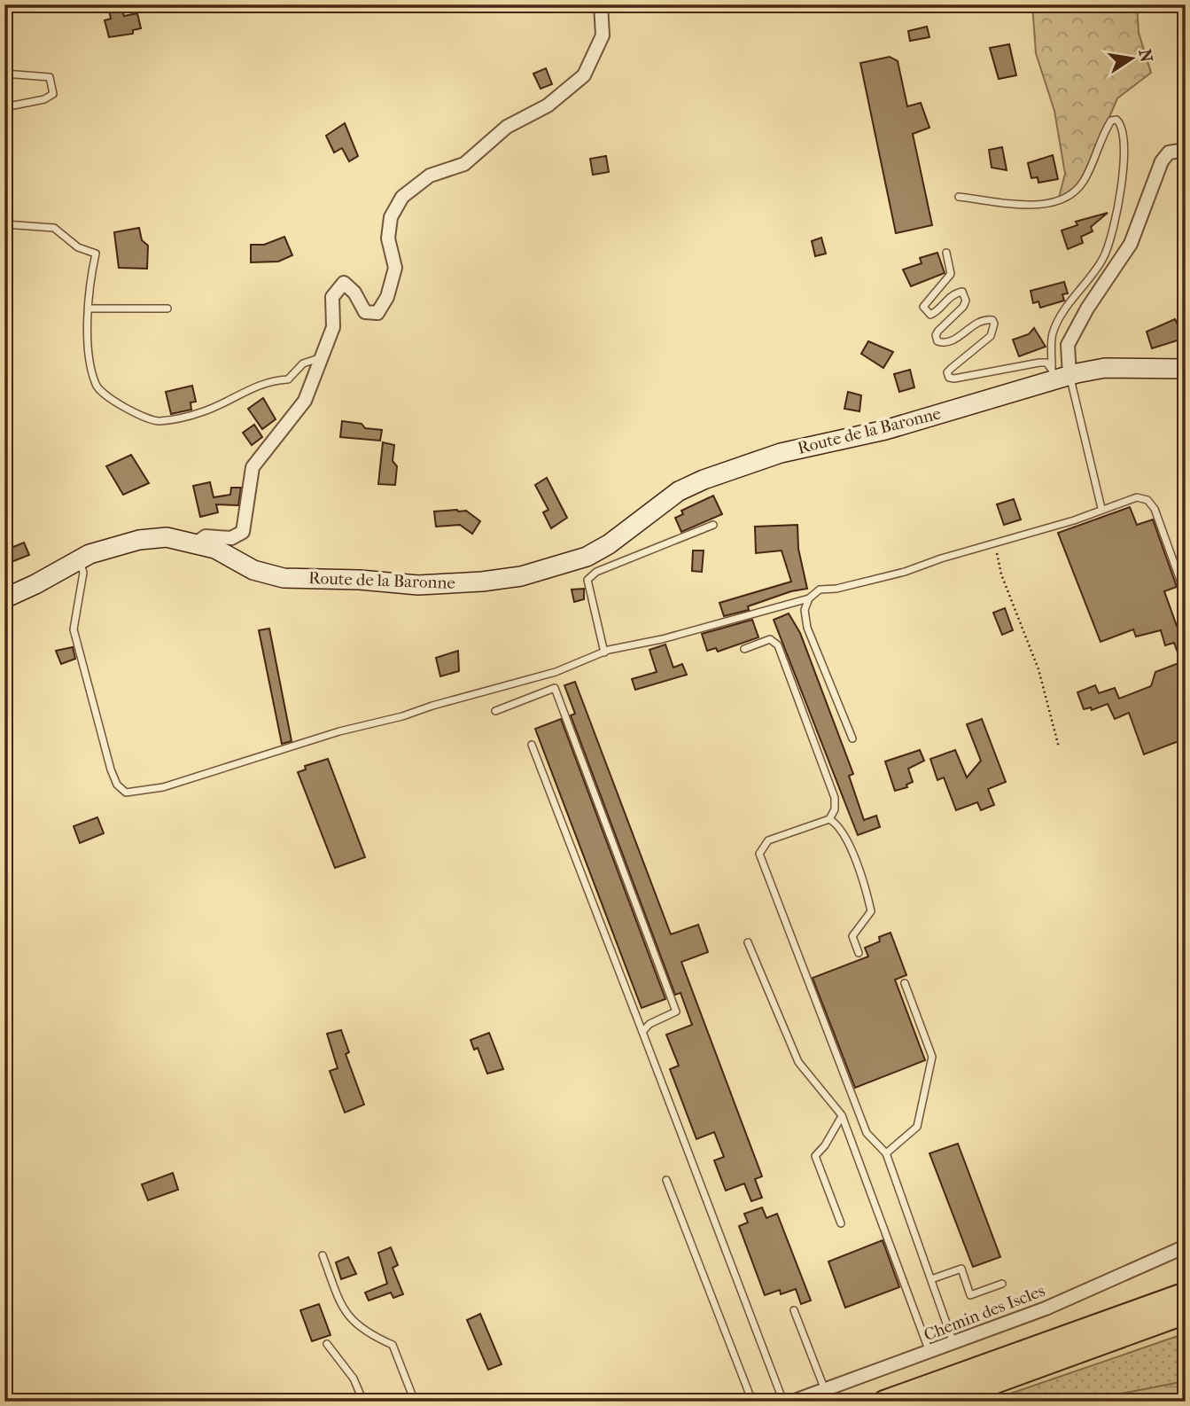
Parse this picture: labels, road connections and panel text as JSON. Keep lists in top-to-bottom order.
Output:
{
  "streets": {
    "main road": ["Route de la Baronne"],
    "street": ["Chemin des Iscles"]
  },
  "north": "right"
}
